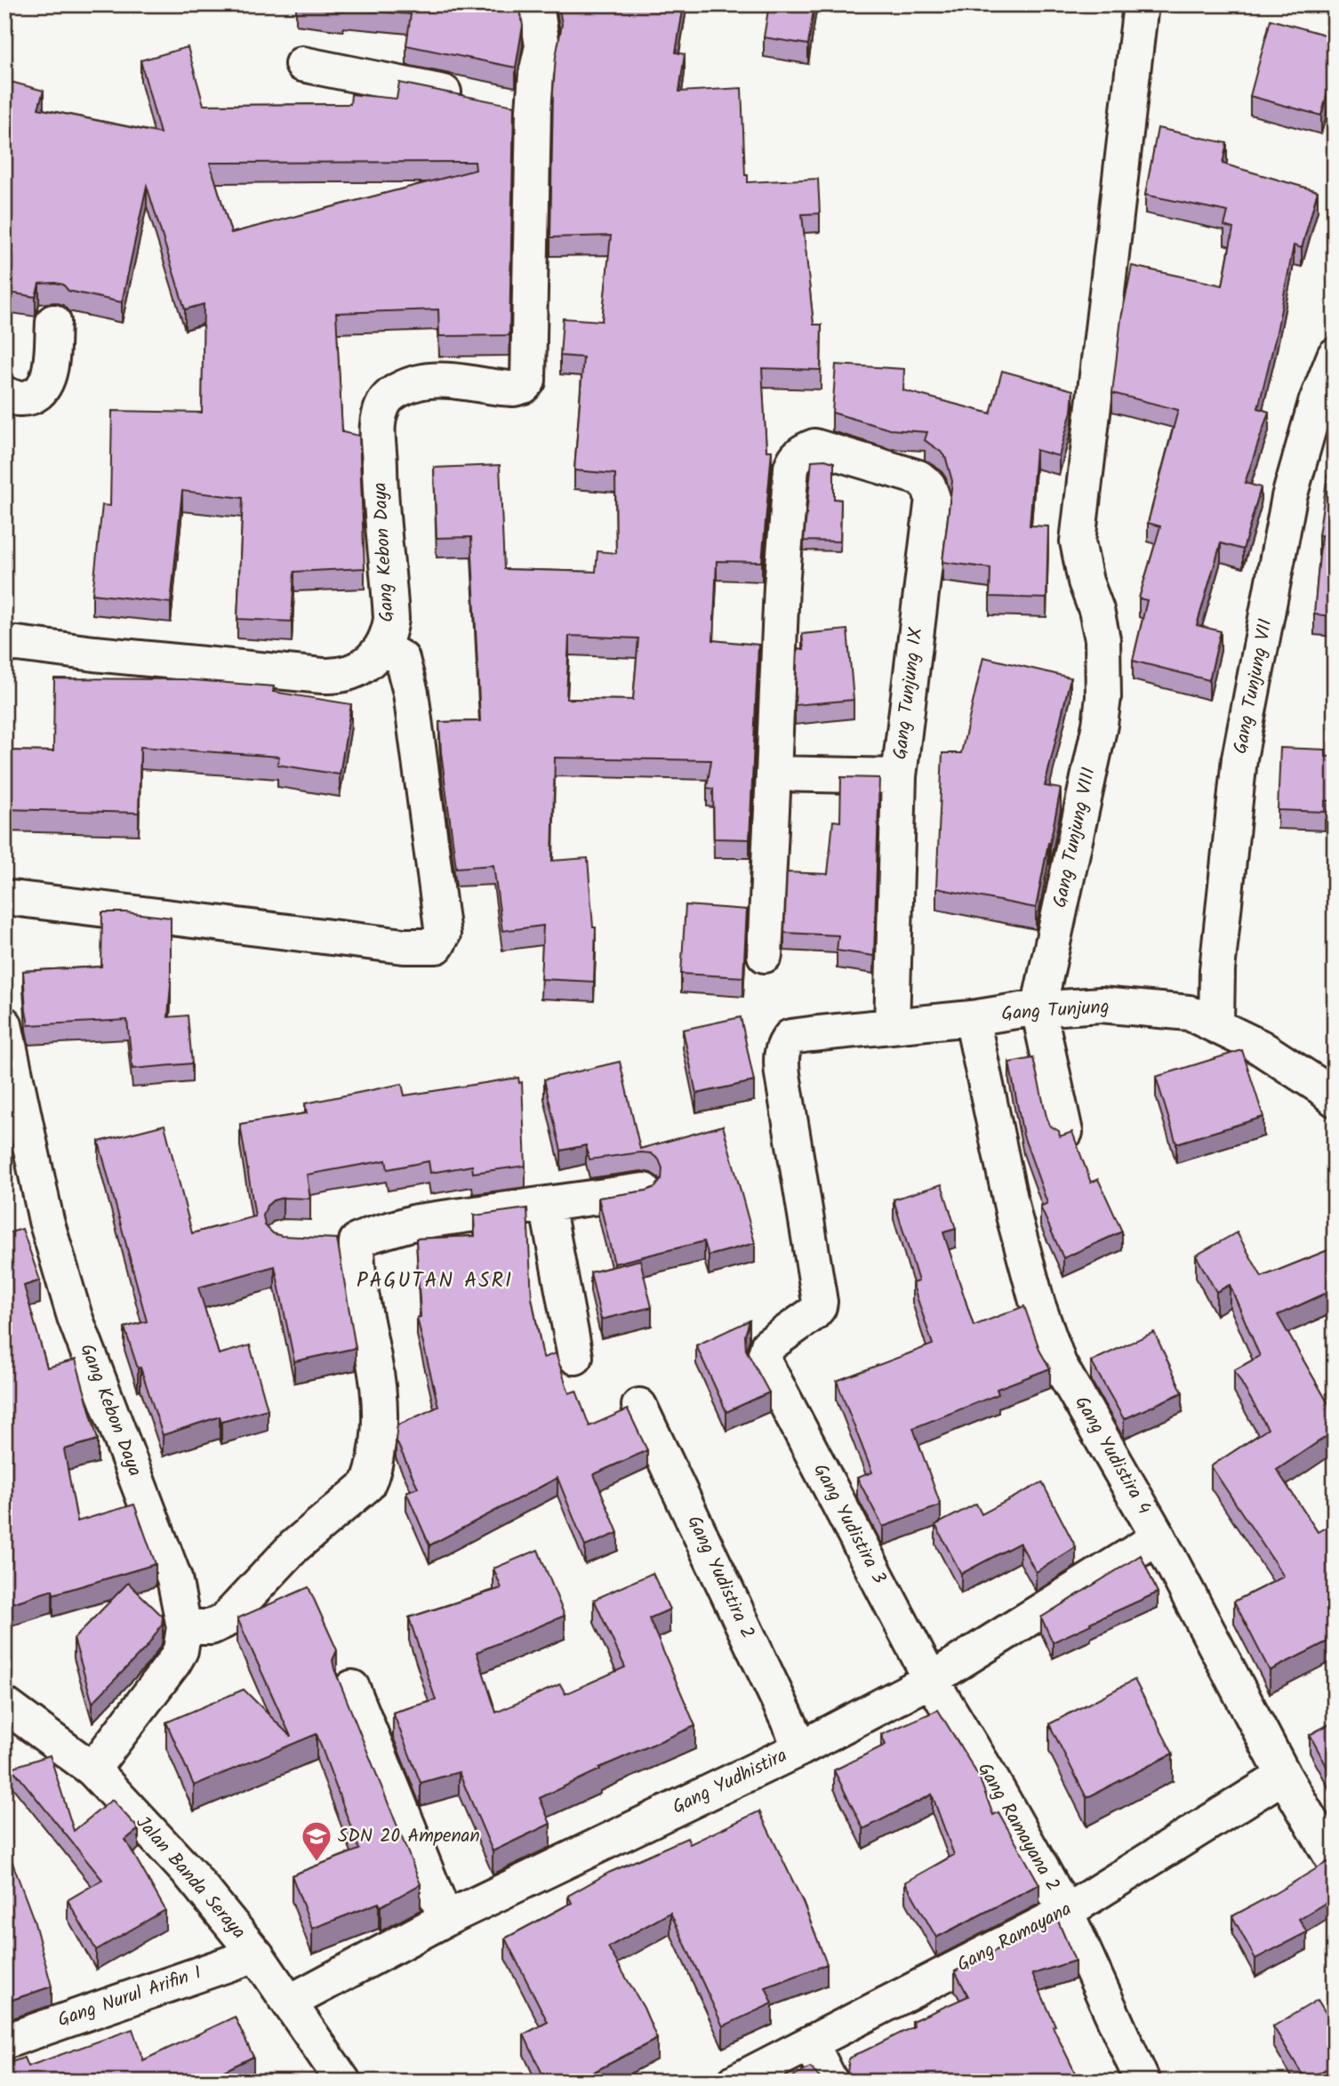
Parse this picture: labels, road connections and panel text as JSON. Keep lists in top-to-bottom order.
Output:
{
  "streets": {
    "street": [
      "Gang Kebon Daya",
      "Gang Tunjung VII",
      "Gang Tunjung IX",
      "Gang Tunjung VIII",
      "Gang Tunjung",
      "Gang Yudistira 4",
      "Gang Yudistira 3",
      "Gang Yudistira 2",
      "Gang Yudhistira",
      "Gang Ramayana 2",
      "Jalan Banda Seraya",
      "Gang Ramayana",
      "Gang Nurul Arifin I"
    ]
  },
  "crossings": [
    ["Gang Kebon Daya", "Jalan Banda Seraya"],
    ["Gang Tunjung VII", "Gang Tunjung"],
    ["Gang Tunjung IX", "Gang Tunjung"],
    ["Gang Tunjung VIII", "Gang Tunjung"],
    ["Gang Tunjung", "Gang Yudistira 4"],
    ["Gang Tunjung", "Gang Yudistira 3"],
    ["Gang Yudistira 4", "Gang Yudhistira"],
    ["Gang Yudistira 4", "Gang Ramayana"],
    ["Gang Yudistira 3", "Gang Yudhistira"],
    ["Gang Yudistira 3", "Gang Ramayana 2"],
    ["Gang Yudistira 2", "Gang Yudhistira"],
    ["Gang Yudhistira", "Gang Ramayana 2"],
    ["Gang Yudhistira", "Jalan Banda Seraya"],
    ["Gang Ramayana 2", "Gang Ramayana"],
    ["Jalan Banda Seraya", "Gang Nurul Arifin I"]
  ],
  "districts": ["PAGUTAN ASRI"],
  "places": {
    "school or university": ["SDN 20 Ampenan"]
  }
}
